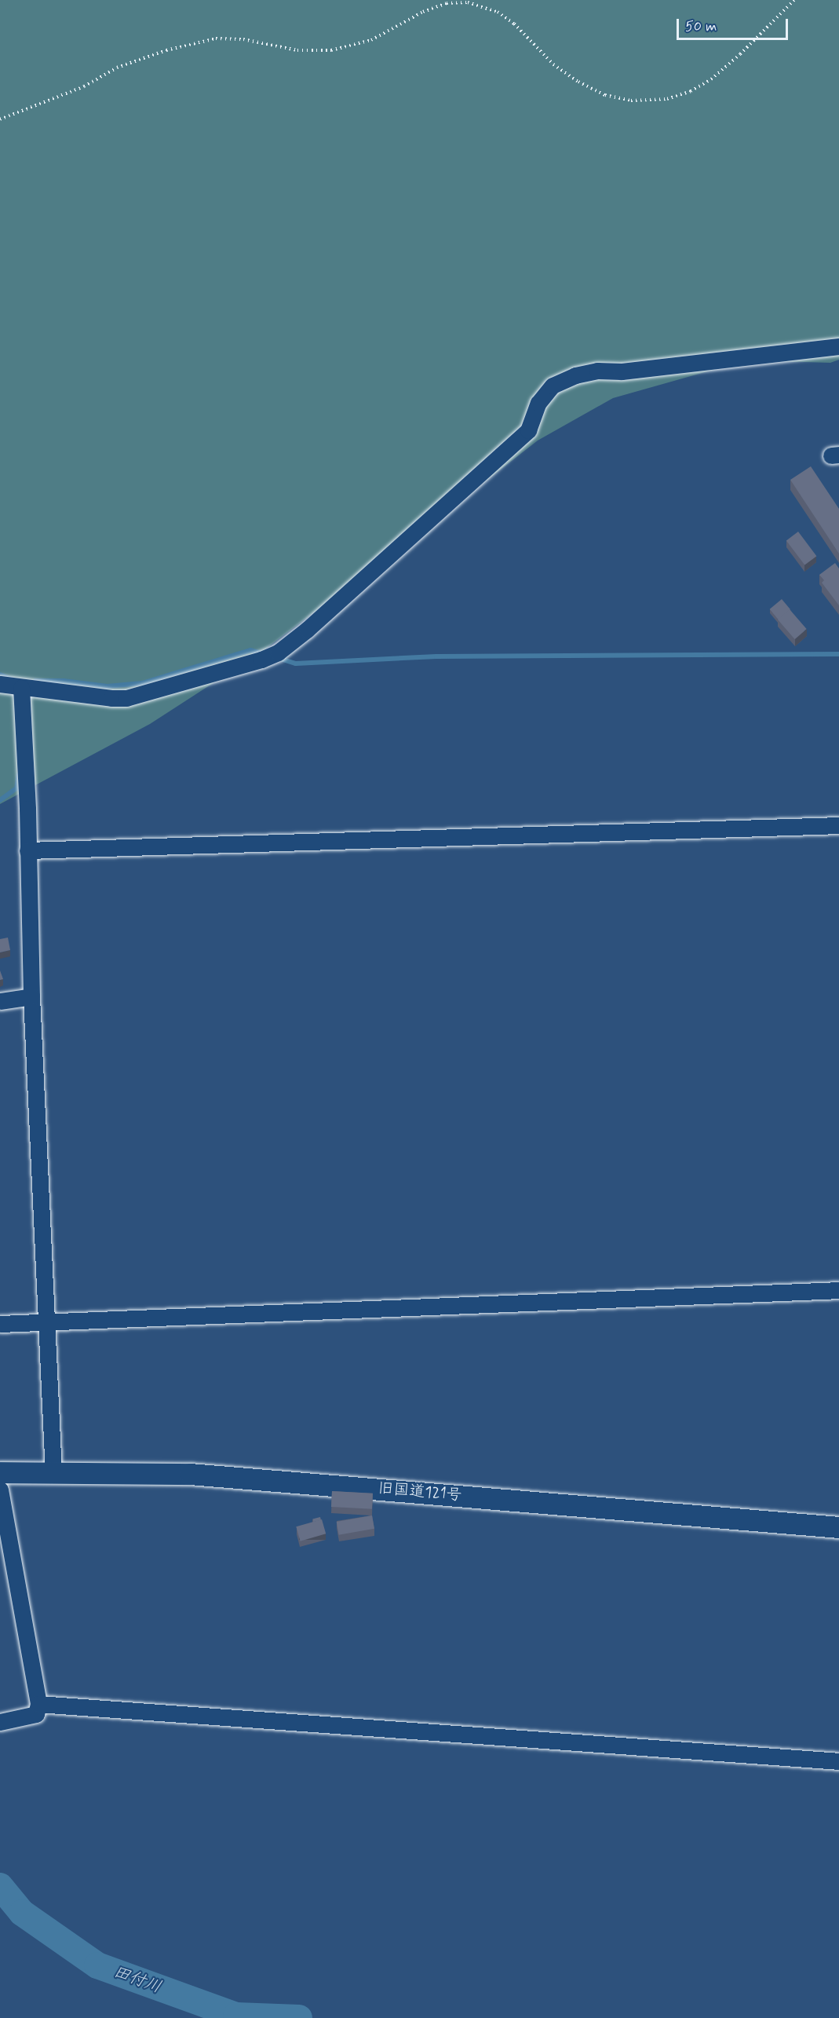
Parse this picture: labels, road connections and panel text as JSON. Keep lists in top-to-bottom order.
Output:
{
  "streets": {
    "street": ["旧国道121号"]
  },
  "water": ["田付川"],
  "scale_bar": "50 m"
}
